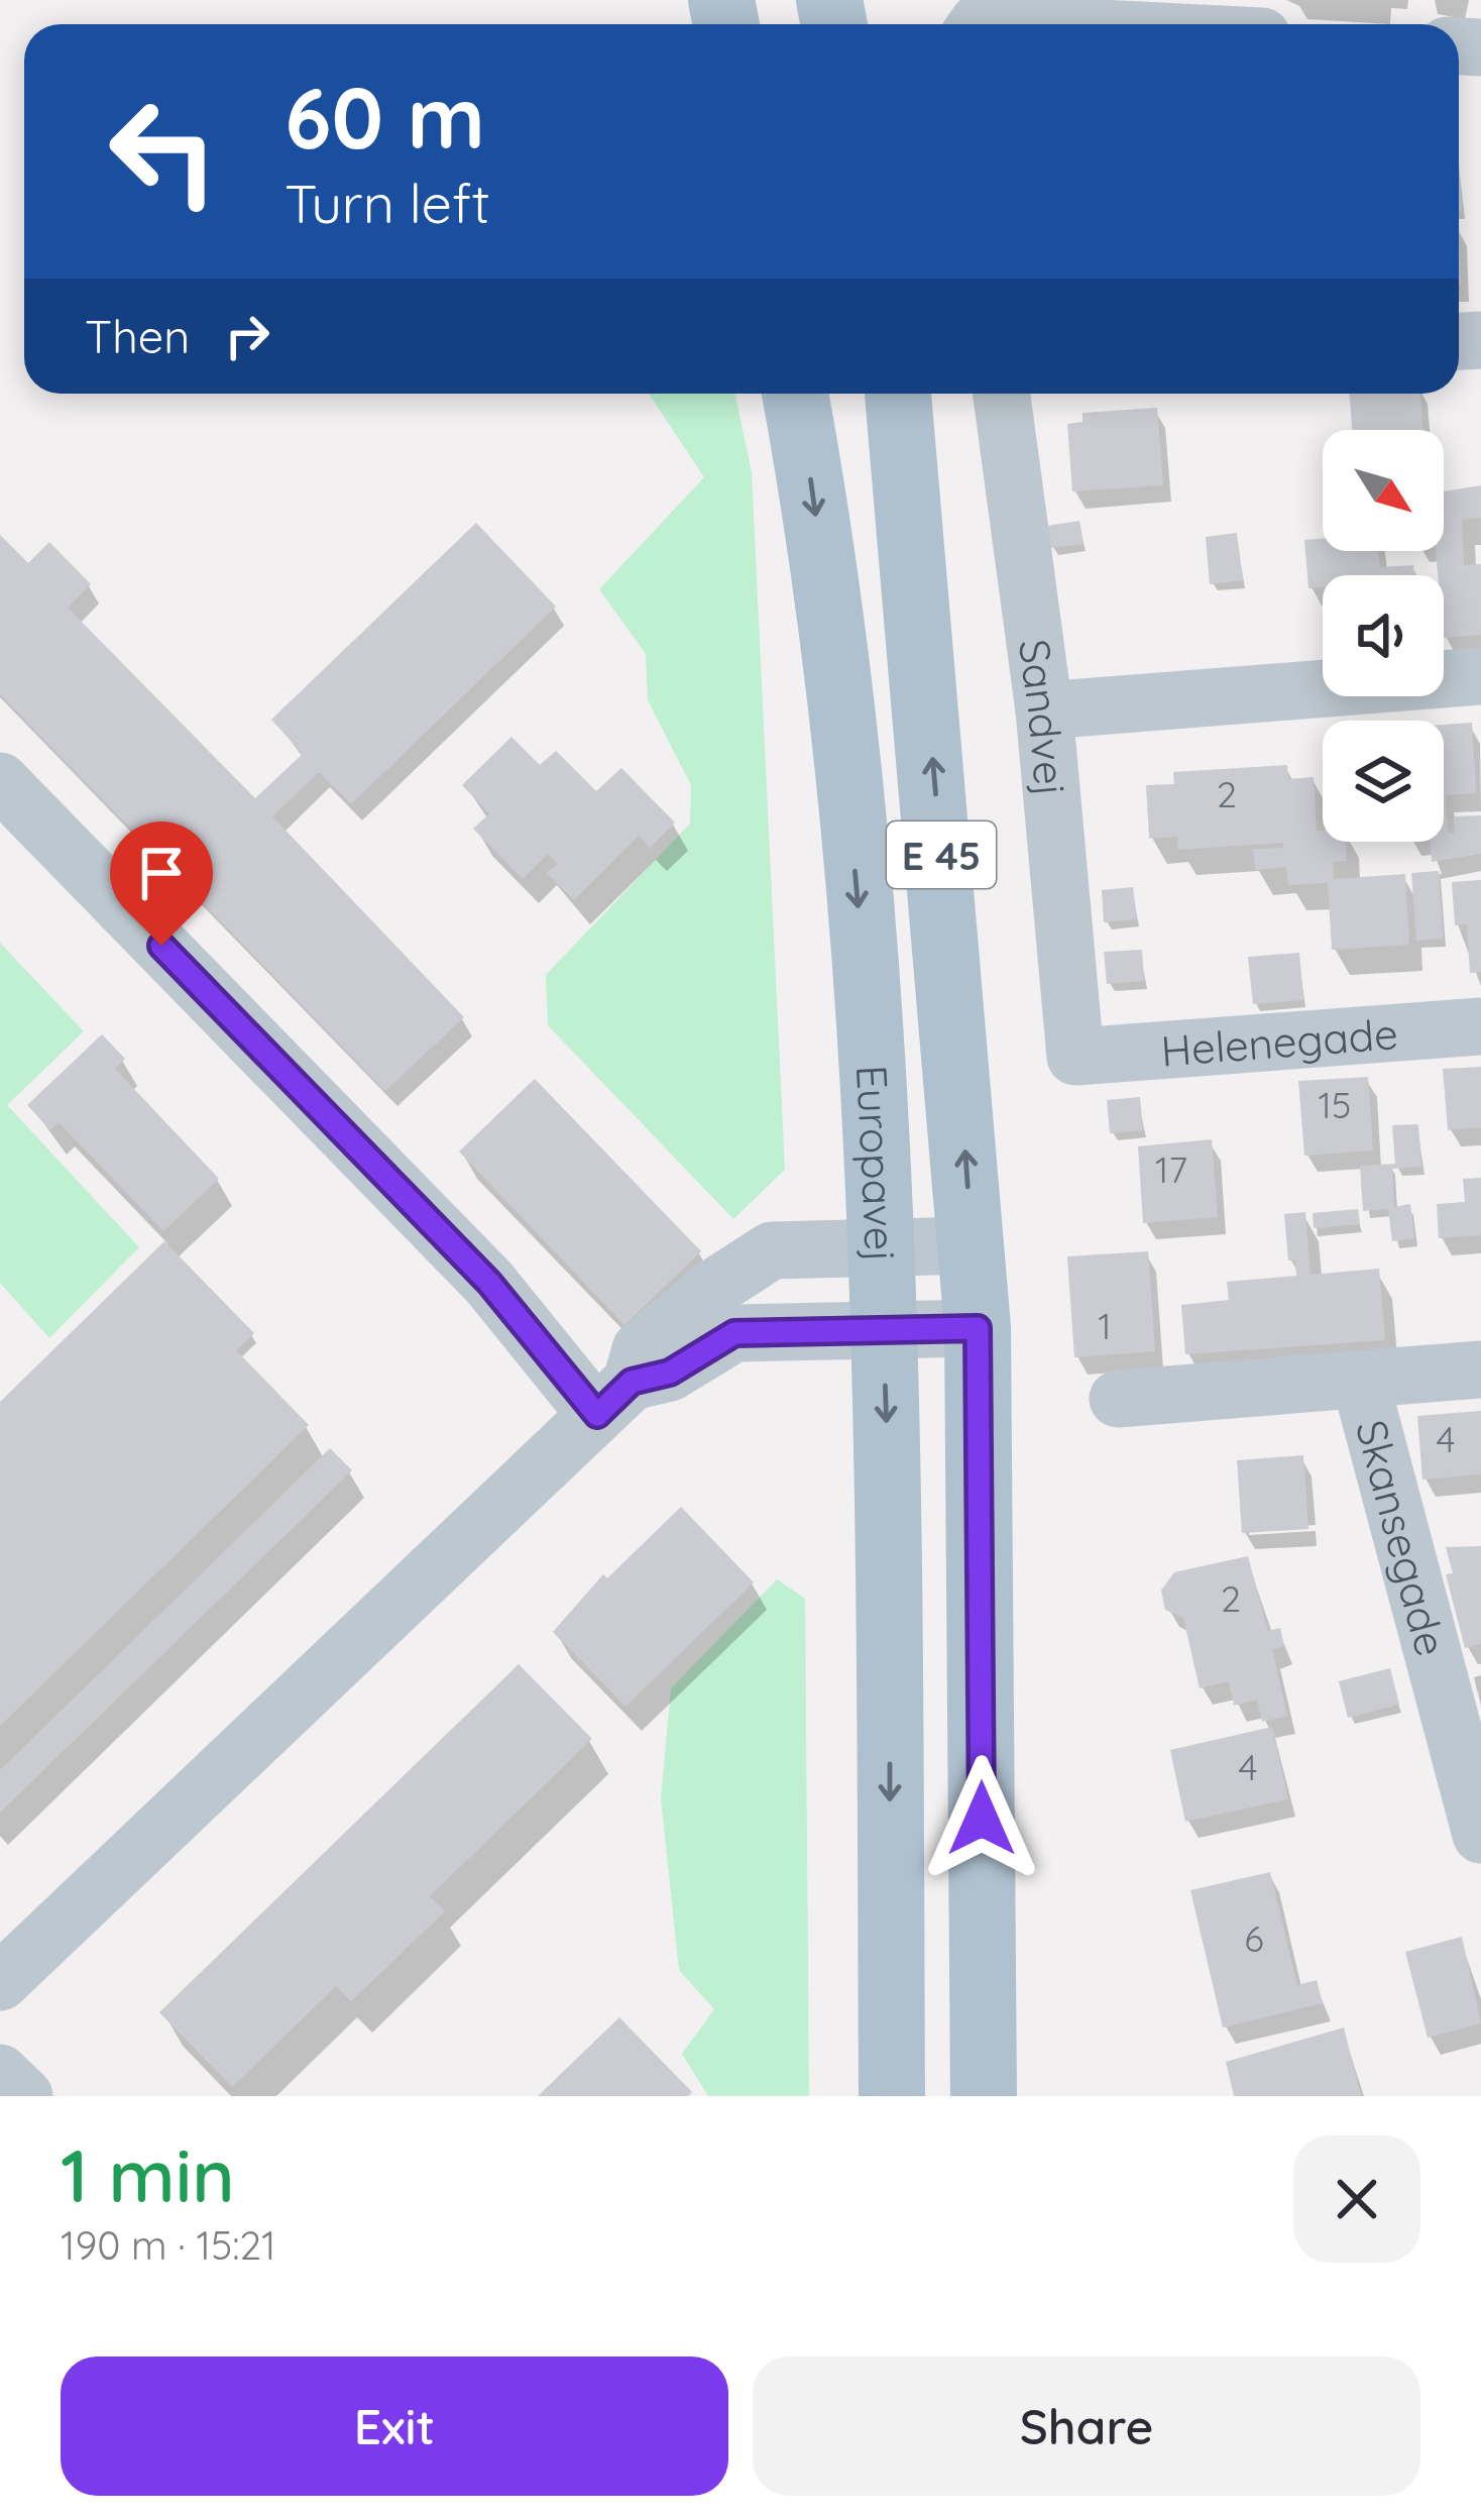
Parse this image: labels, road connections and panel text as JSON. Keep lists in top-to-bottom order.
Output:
{
  "streets": {
    "main road": ["E 45", "Europavej"],
    "street": ["Sandvej", "Helenegade", "Skansegade"]
  },
  "crossings": [
    ["Sandvej", "Helenegade"]
  ],
  "house_numbers": [
    "2",
    "15",
    "17",
    "1",
    "4",
    "2",
    "4",
    "6"
  ],
  "north": "bottom right",
  "page": {
    "turn": ["60 m", "Turn left"],
    "then": "Then",
    "heading": ["1 min", "190 m · 15:21"],
    "buttons": ["Exit", "Share"]
  }
}
